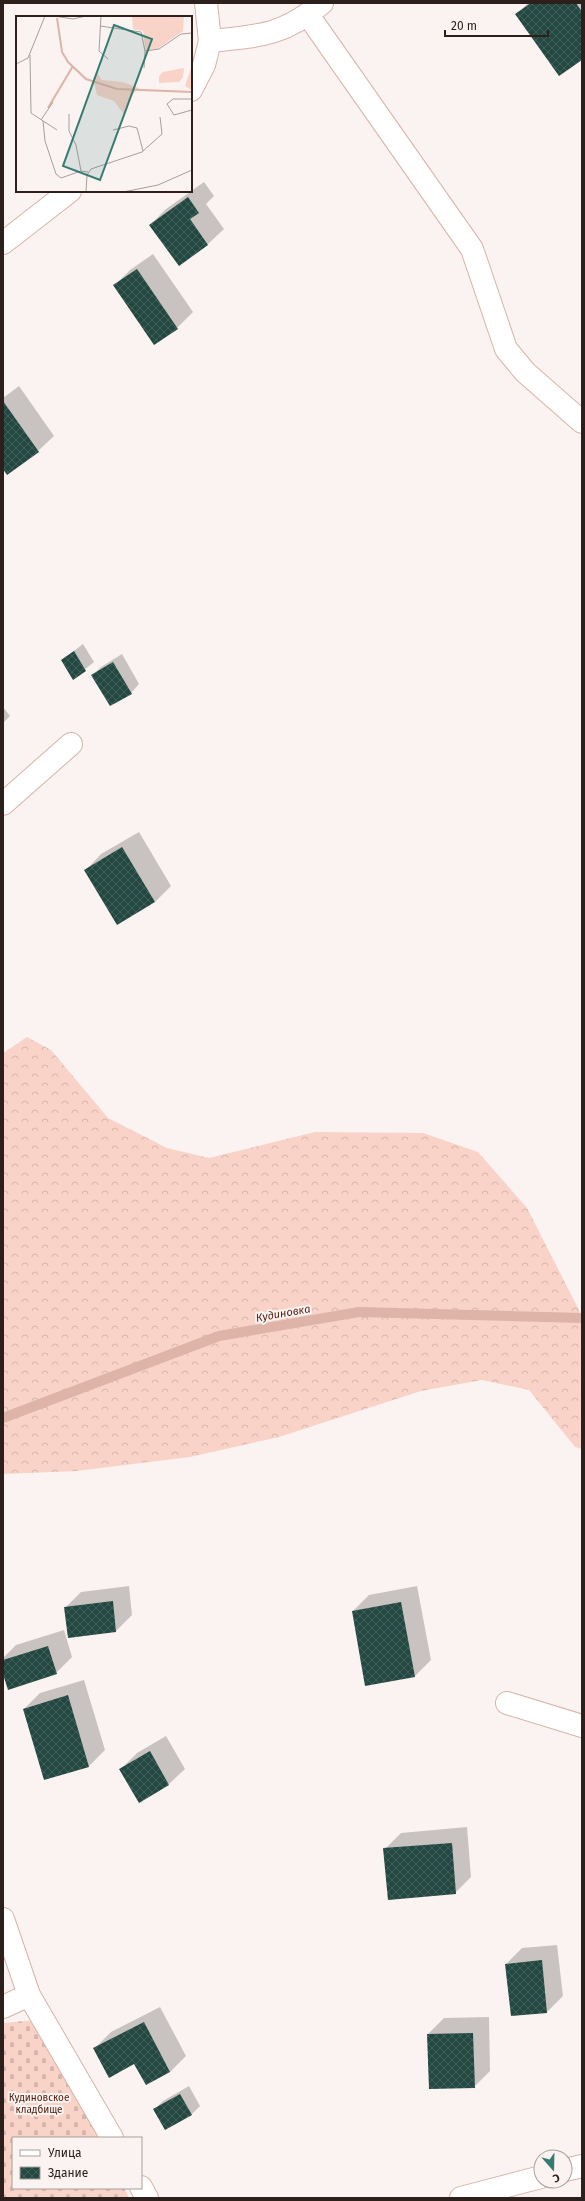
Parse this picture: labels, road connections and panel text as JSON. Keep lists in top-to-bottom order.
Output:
{
  "water": ["Кудиновка"],
  "parks": ["Кудиновское кладбище"],
  "legend": ["Улица", "Здание"],
  "scale_bar": "20 m",
  "north": "bottom"
}
